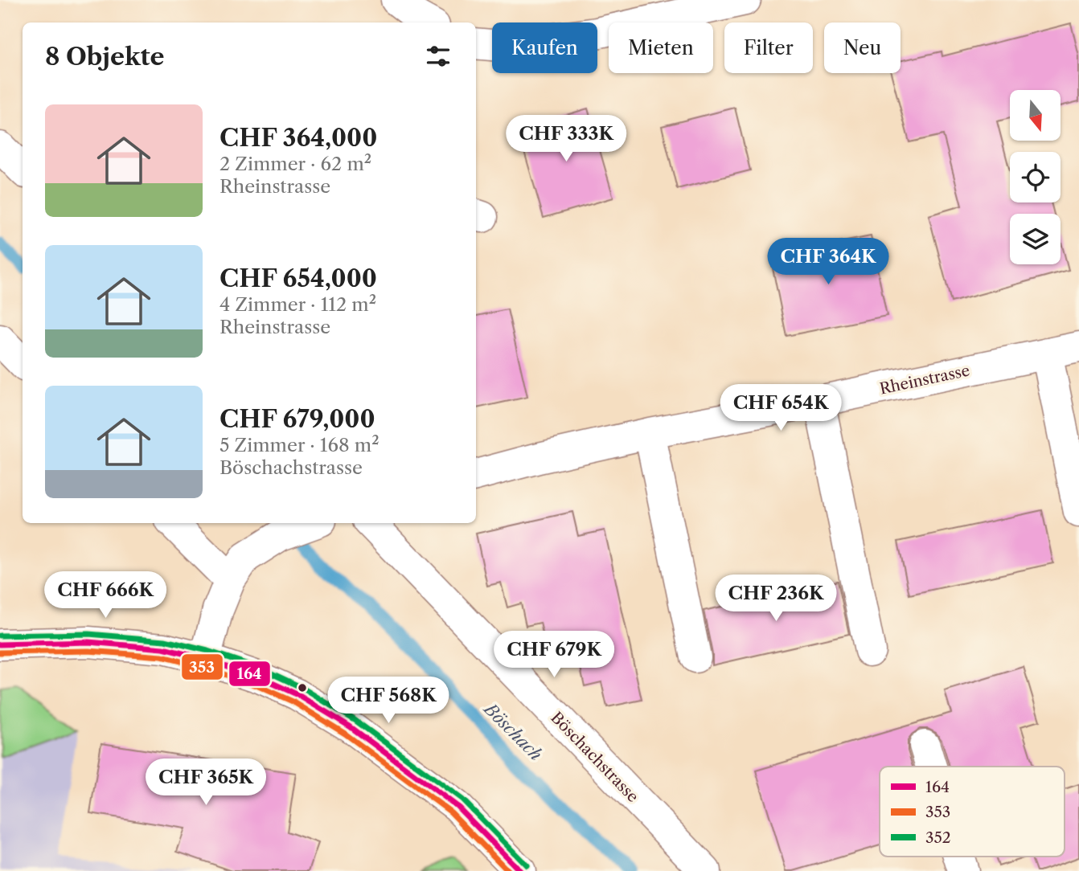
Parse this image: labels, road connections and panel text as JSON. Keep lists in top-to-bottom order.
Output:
{
  "streets": {
    "street": ["Rheinstrasse", "Böschachstrasse"]
  },
  "water": ["Böschach"],
  "lines": ["transit line 352", "transit line 164", "transit line 353"],
  "legend": ["164", "353", "352"],
  "north": "bottom",
  "page": {
    "chip": [
      "Kaufen",
      "Mieten",
      "Filter",
      "Neu"
    ],
    "heading": "8 Objekte",
    "list": [
      {
        "name": "CHF 364,000",
        "note": "2 Zimmer · 62 m² · Rheinstrasse"
      },
      {
        "name": "CHF 654,000",
        "note": "4 Zimmer · 112 m² · Rheinstrasse"
      },
      {
        "name": "CHF 679,000",
        "note": "5 Zimmer · 168 m² · Böschachstrasse"
      }
    ],
    "price": [
      "CHF 333K",
      "CHF 364K",
      "CHF 654K",
      "CHF 666K",
      "CHF 236K",
      "CHF 679K",
      "CHF 568K",
      "CHF 365K"
    ]
  }
}
